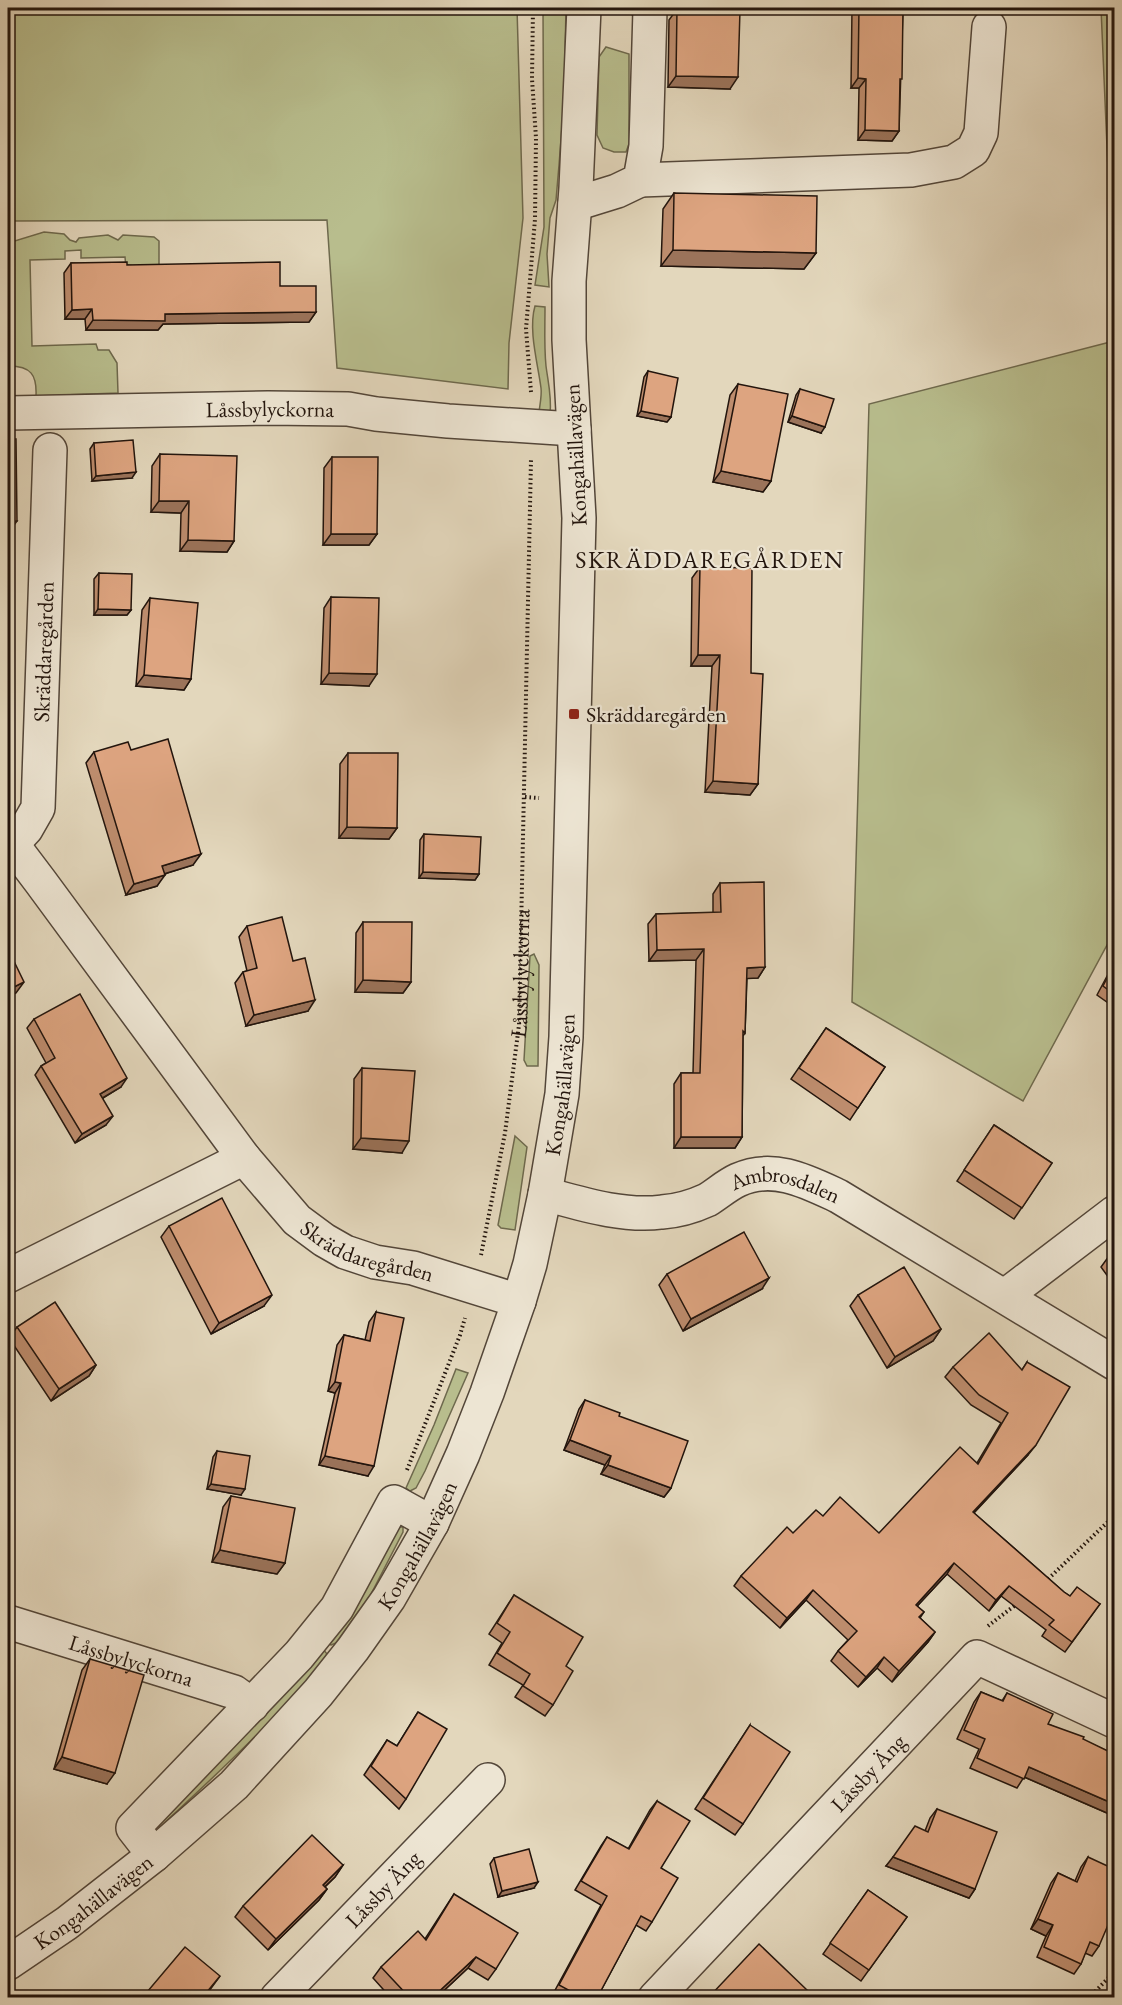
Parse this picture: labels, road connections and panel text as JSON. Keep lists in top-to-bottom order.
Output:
{
  "streets": {
    "street": [
      "Låssbylyckorna",
      "Kongahällavägen",
      "Skräddaregården",
      "Ambrosdalen",
      "Låssby Äng"
    ]
  },
  "crossings": [
    ["Låssbylyckorna", "Kongahällavägen"],
    ["Låssbylyckorna", "Skräddaregården"],
    ["Kongahällavägen", "Skräddaregården"],
    ["Kongahällavägen", "Ambrosdalen"]
  ],
  "districts": ["SKRÄDDAREGÅRDEN"],
  "places": {
    "transit": ["Skräddaregården"]
  }
}
